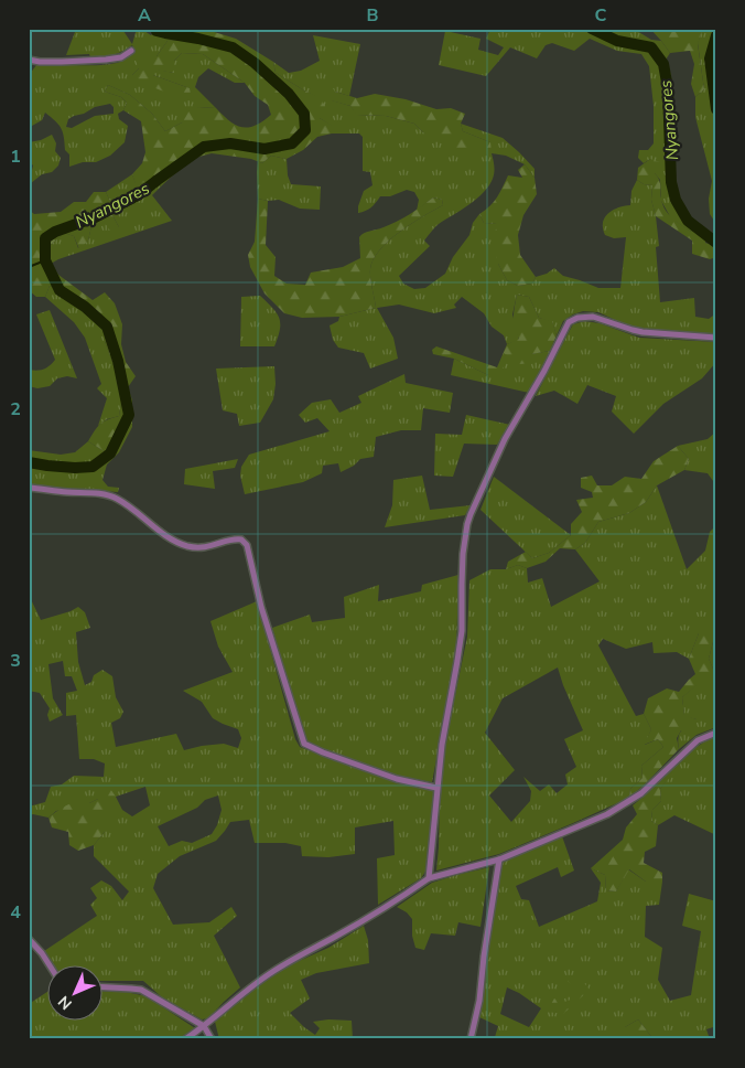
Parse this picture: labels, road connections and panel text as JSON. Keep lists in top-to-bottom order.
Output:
{
  "water": ["Nyangores"],
  "north": "bottom left",
  "grid": {
    "columns": ["A", "B", "C"],
    "rows": [
      "1",
      "2",
      "3",
      "4"
    ]
  }
}
